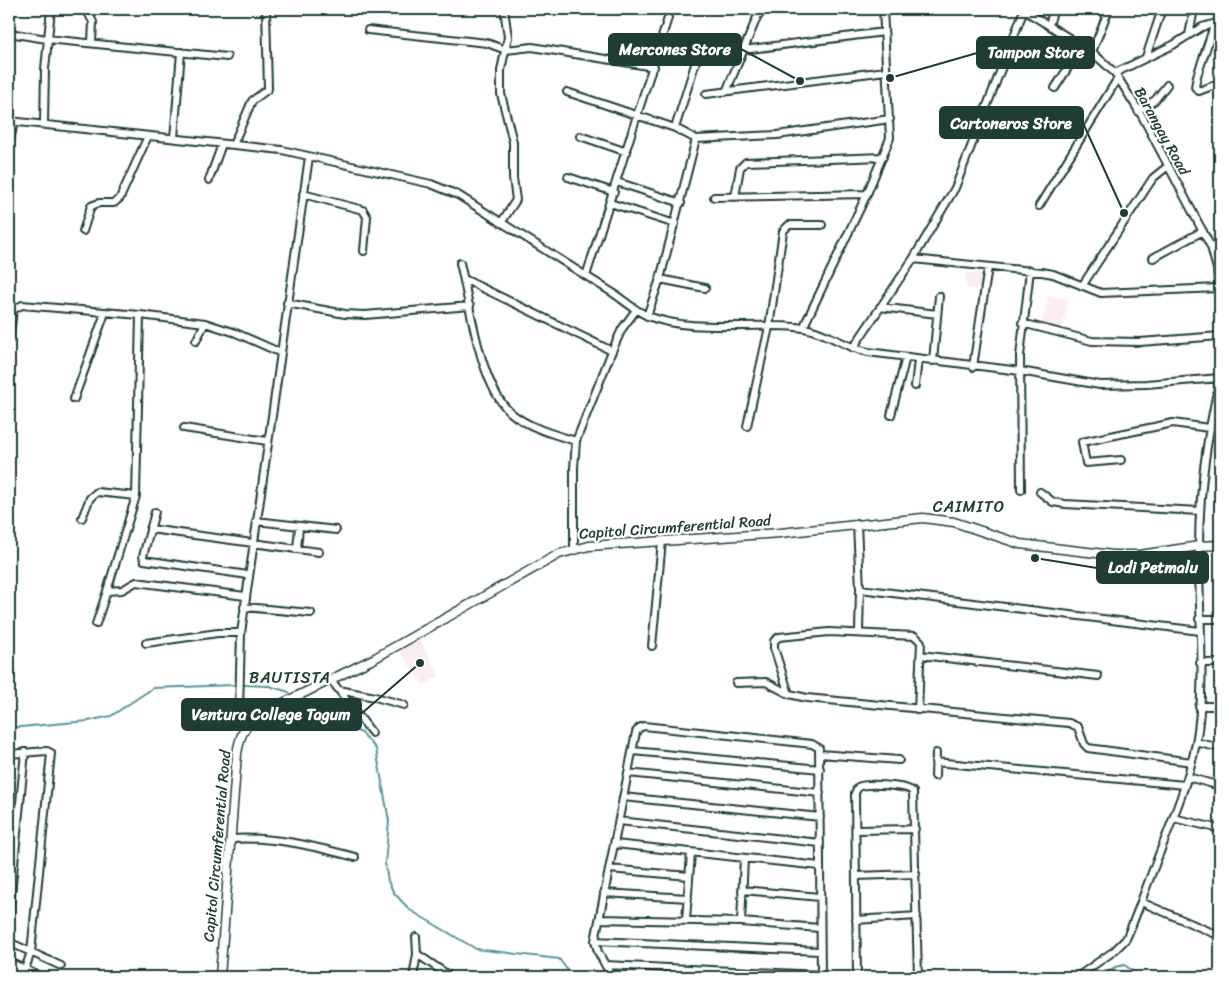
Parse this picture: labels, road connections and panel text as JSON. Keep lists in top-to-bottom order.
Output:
{
  "streets": {
    "main road": ["Capitol Circumferential Road"],
    "street": ["Barangay Road"]
  },
  "districts": ["CAIMITO", "BAUTISTA"],
  "places": [
    "Tampon Store",
    "Mercones Store",
    "Cartoneros Store",
    "Lodi Petmalu",
    "Ventura College Tagum"
  ]
}
